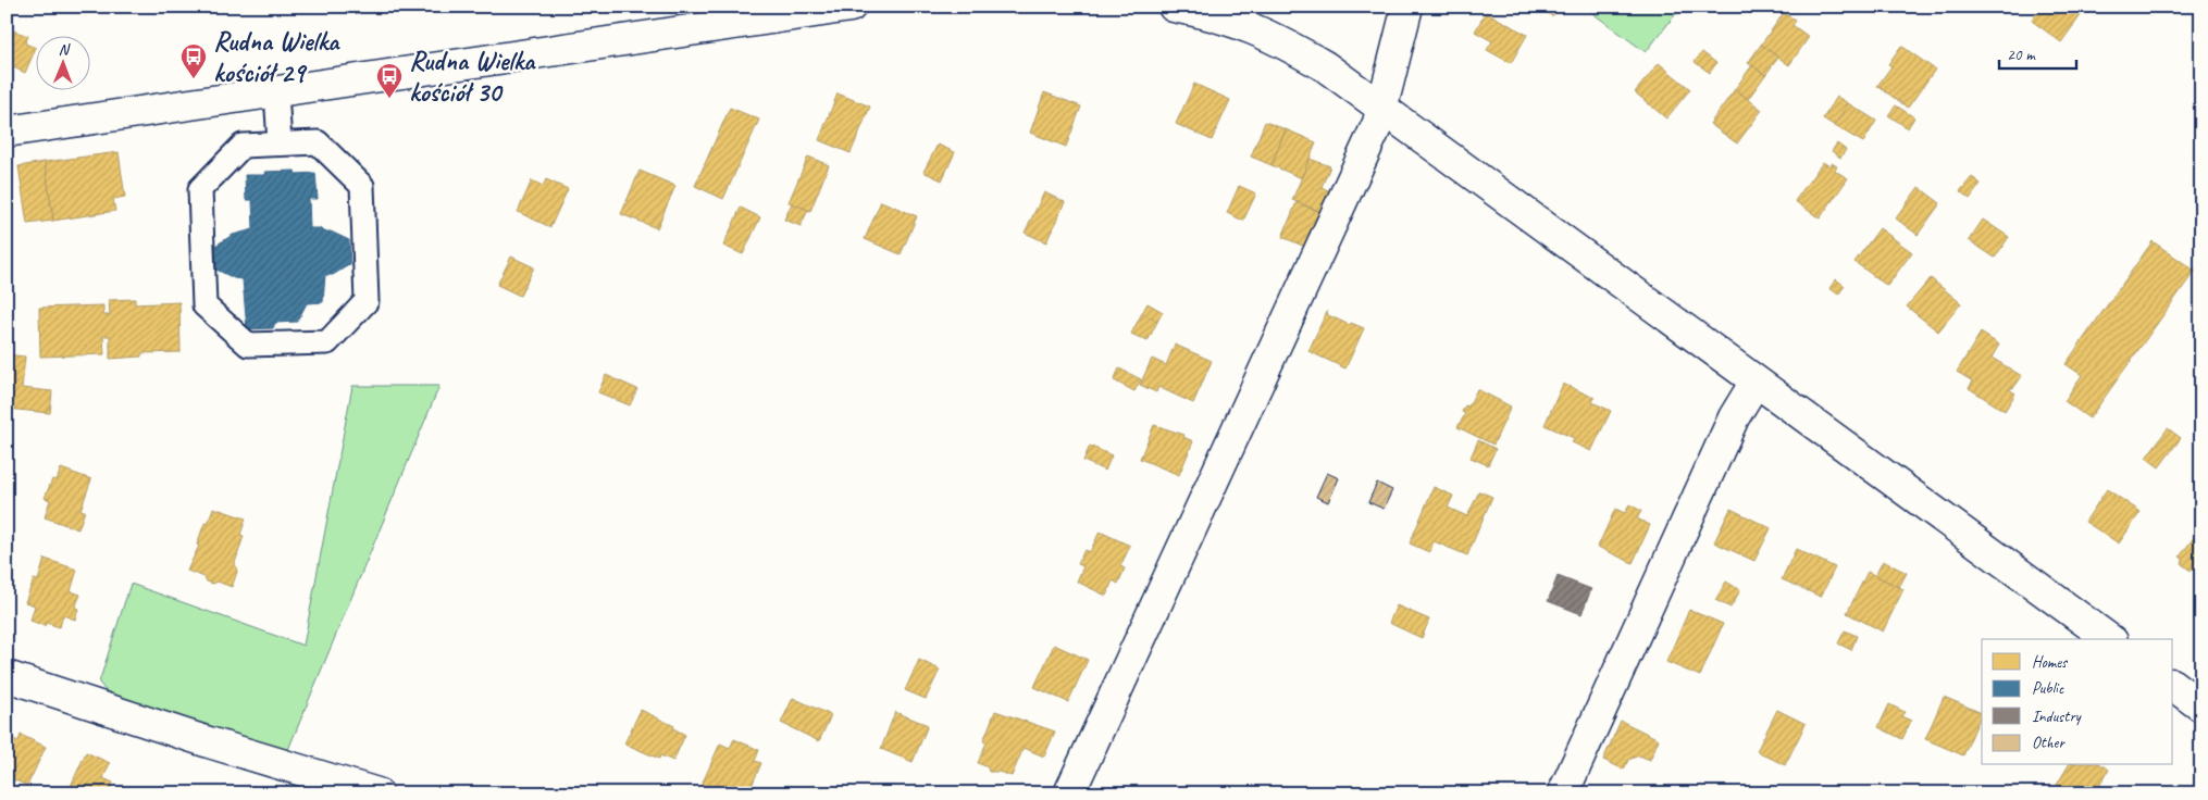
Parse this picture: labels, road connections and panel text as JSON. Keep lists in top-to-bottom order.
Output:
{
  "places": {
    "bus stop": ["Rudna Wielka kościół 29", "Rudna Wielka kościół 30"]
  },
  "legend": [
    "Homes",
    "Public",
    "Industry",
    "Other"
  ],
  "scale_bar": "20 m",
  "north": "top"
}
